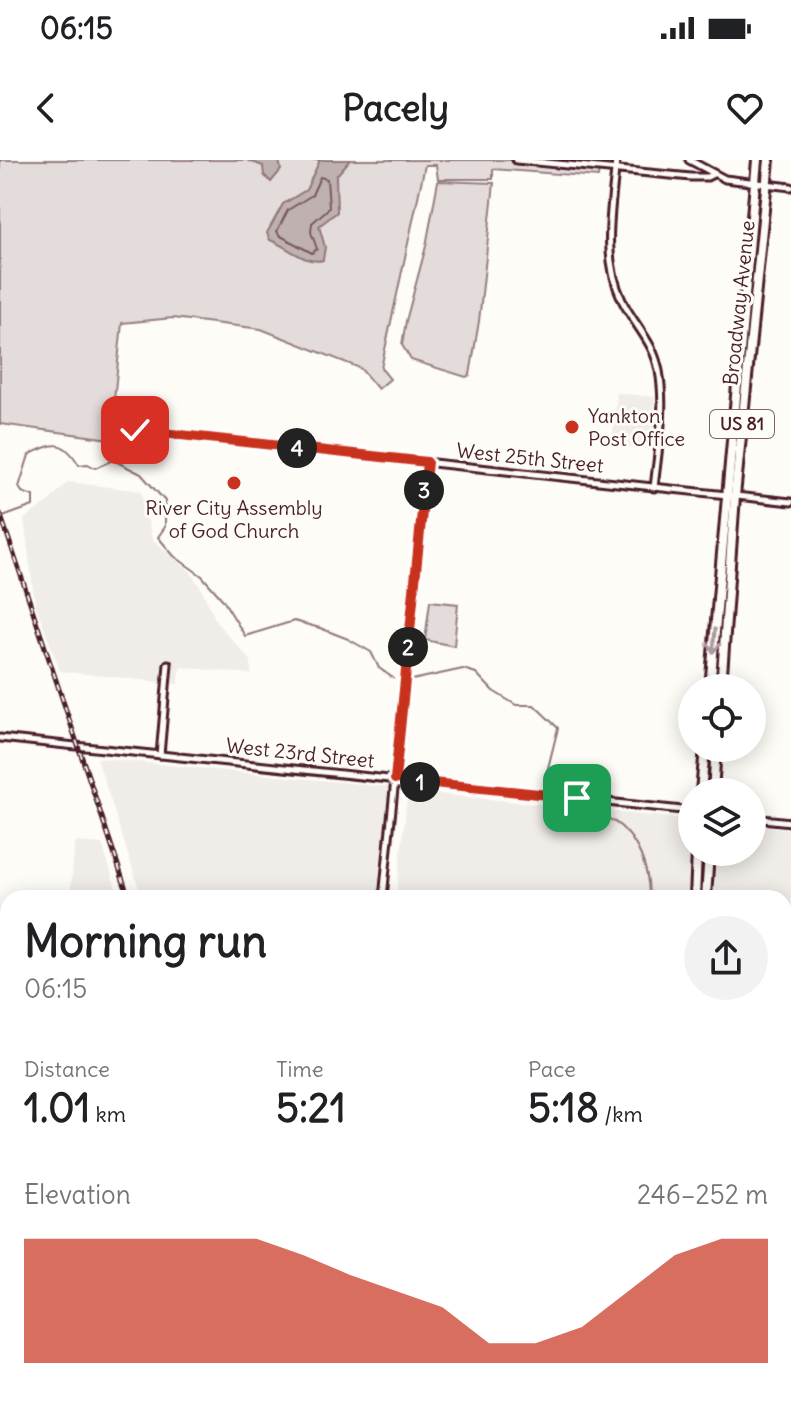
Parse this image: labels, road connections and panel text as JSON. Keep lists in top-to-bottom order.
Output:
{
  "streets": {
    "highway": ["Broadway Avenue", "US 81"],
    "street": ["West 25th Street", "West 23rd Street"]
  },
  "crossings": [
    ["Broadway Avenue", "West 25th Street"]
  ],
  "places": ["Yankton Post Office", "River City Assembly of God Church"],
  "page": {
    "status": "06:15",
    "header": "Pacely",
    "pins": [
      "4",
      "3",
      "2",
      "1"
    ],
    "heading": ["Morning run", "06:15"],
    "stats": [
      ["Distance", "1.01 km"],
      ["Time", "5:21"],
      ["Pace", "5:18 /km"]
    ],
    "chart": ["Elevation", "246–252 m"]
  }
}
